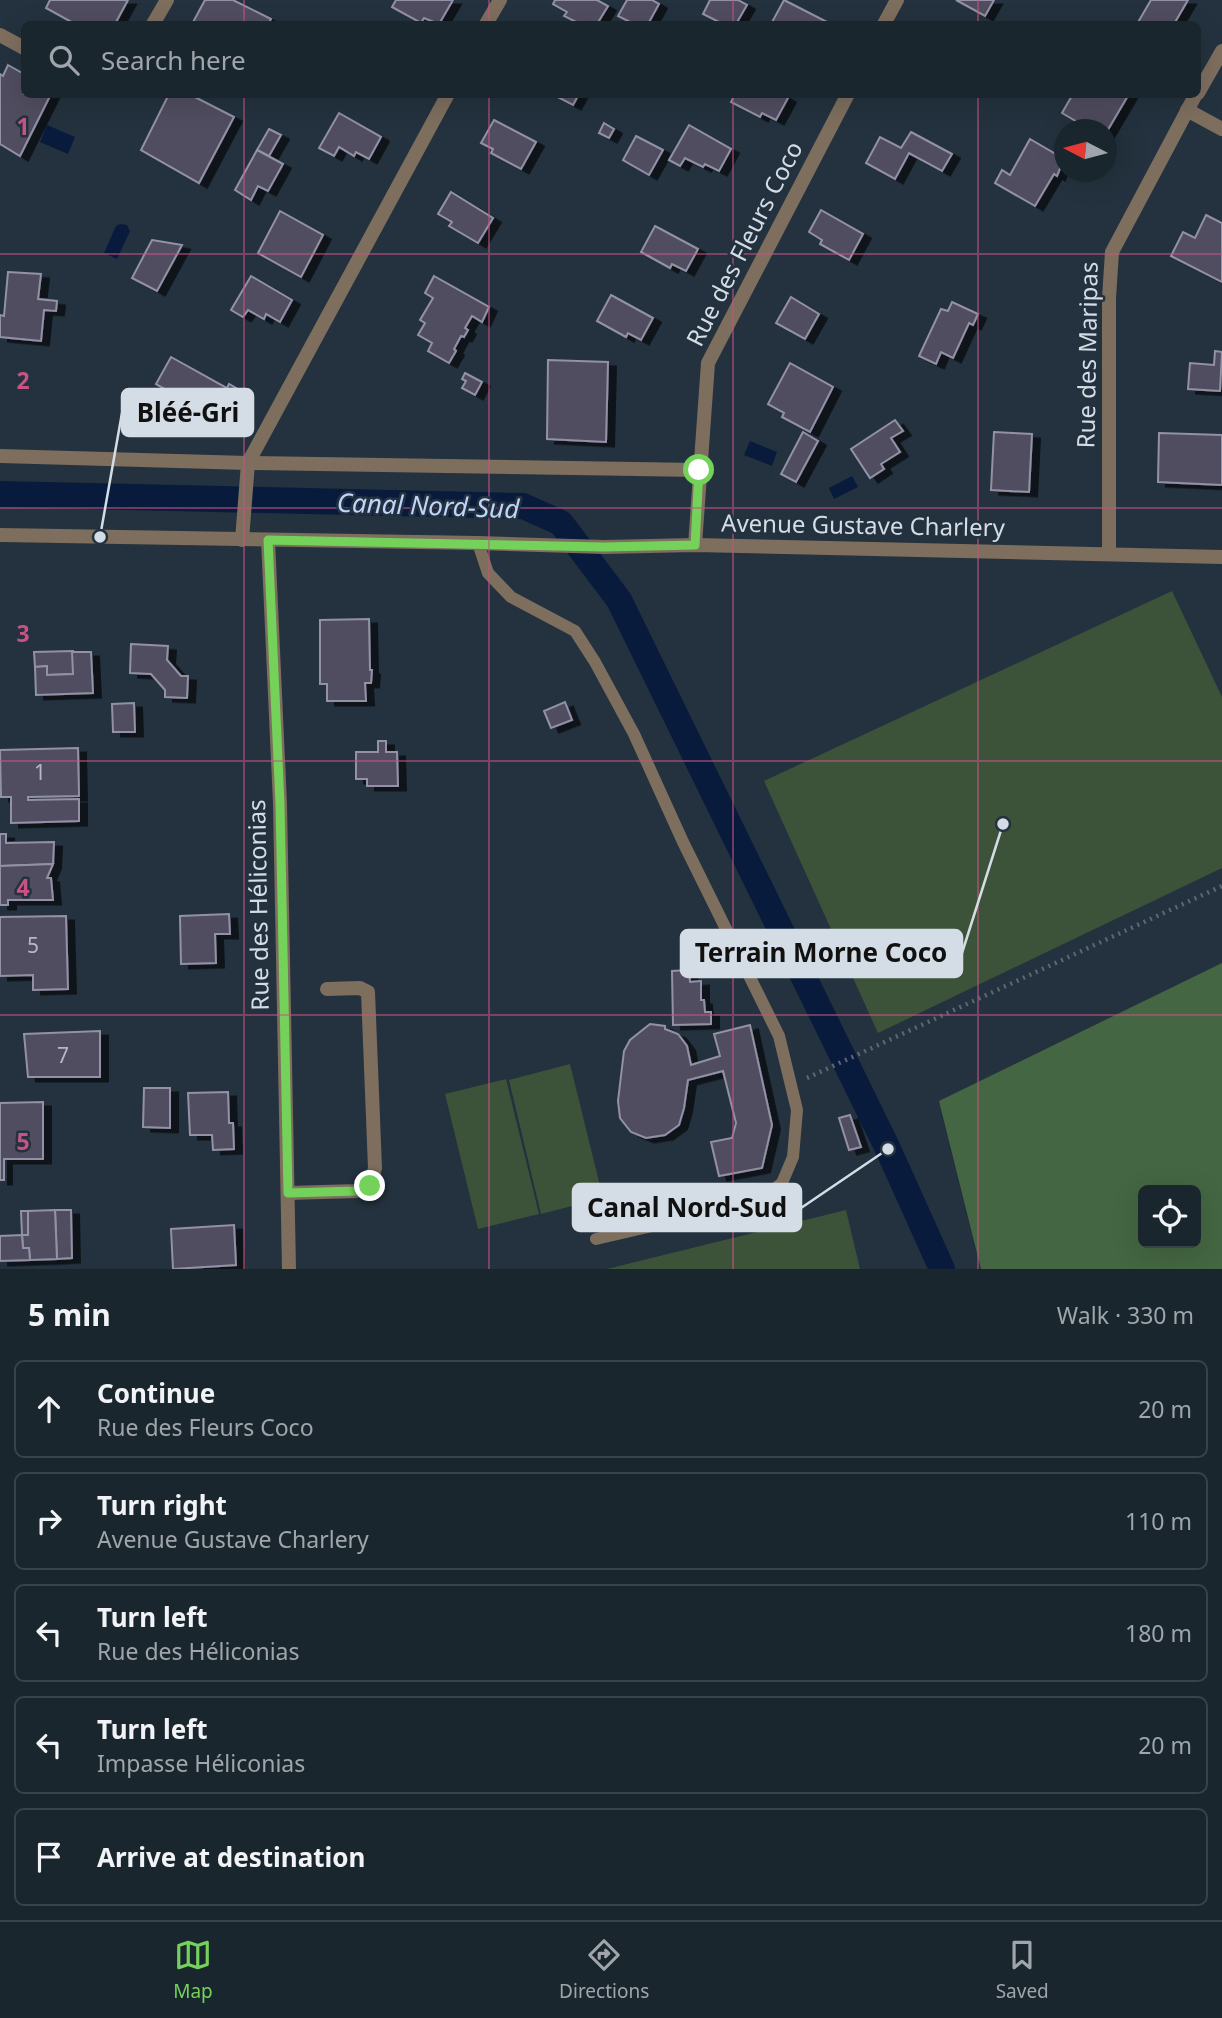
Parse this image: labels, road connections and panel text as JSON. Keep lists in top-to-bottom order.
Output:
{
  "streets": {
    "street": [
      "Rue des Fleurs Coco",
      "Rue des Maripas",
      "Avenue Gustave Charlery",
      "Rue des Héliconias"
    ]
  },
  "crossings": [
    ["Rue des Fleurs Coco", "Avenue Gustave Charlery"],
    ["Rue des Maripas", "Avenue Gustave Charlery"],
    ["Avenue Gustave Charlery", "Rue des Héliconias"]
  ],
  "water": ["Canal Nord-Sud"],
  "places": ["Bléé-Gri", "Terrain Morne Coco", "Canal Nord-Sud"],
  "house_numbers": ["1", "5", "7"],
  "north": "left",
  "page": {
    "search": "Search here",
    "heading": ["5 min", "Walk · 330 m"],
    "list": [
      ["Continue", "Rue des Fleurs Coco", "20 m"],
      ["Turn right", "Avenue Gustave Charlery", "110 m"],
      ["Turn left", "Rue des Héliconias", "180 m"],
      ["Turn left", "Impasse Héliconias", "20 m"],
      "Arrive at destination"
    ],
    "nav": ["Map", "Directions", "Saved"]
  },
  "grid": {
    "rows": [
      "1",
      "2",
      "3",
      "4",
      "5"
    ]
  }
}
